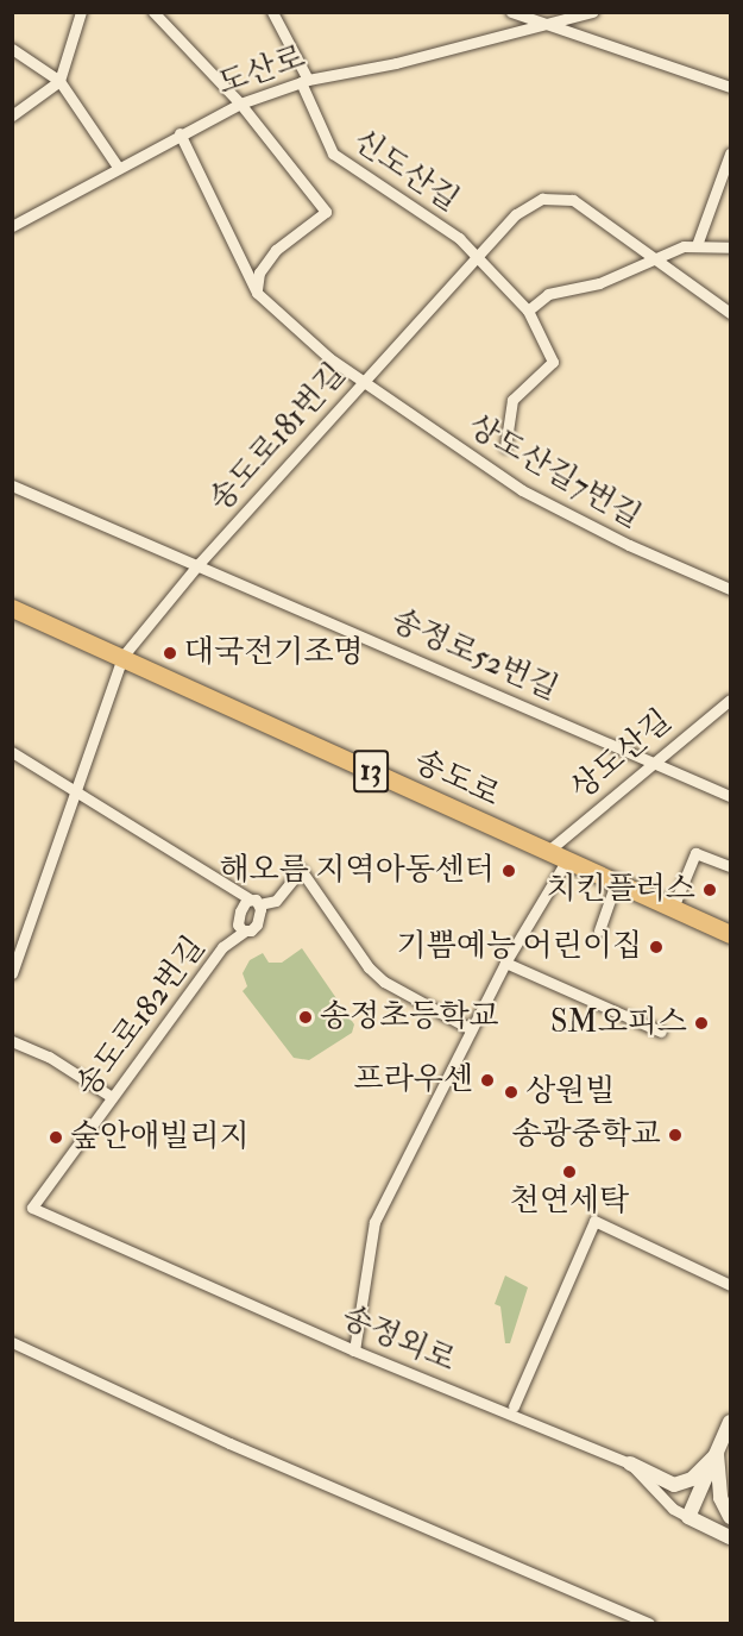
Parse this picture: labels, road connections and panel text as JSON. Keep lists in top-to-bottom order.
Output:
{
  "streets": {
    "main road": ["13", "송도로"],
    "street": [
      "도산로",
      "신도산길",
      "송도로181번길",
      "상도산길7번길",
      "송정로52번길",
      "상도산길",
      "송도로182번길",
      "송정외로"
    ]
  },
  "crossings": [
    ["도산로", "신도산길"],
    ["신도산길", "송도로181번길"],
    ["송도로181번길", "상도산길7번길"],
    ["송도로181번길", "송정로52번길"],
    ["송도로181번길", "송도로"],
    ["송정로52번길", "상도산길"],
    ["상도산길", "송도로"],
    ["송도로182번길", "송정외로"]
  ],
  "places": [
    "대국전기조명",
    "해오름 지역아동센터",
    "치킨플러스",
    "기쁨예능 어린이집",
    "송정초등학교",
    "SM오피스",
    "프라우센",
    "상원빌",
    "송광중학교",
    "숲안애빌리지",
    "천연세탁"
  ]
}
